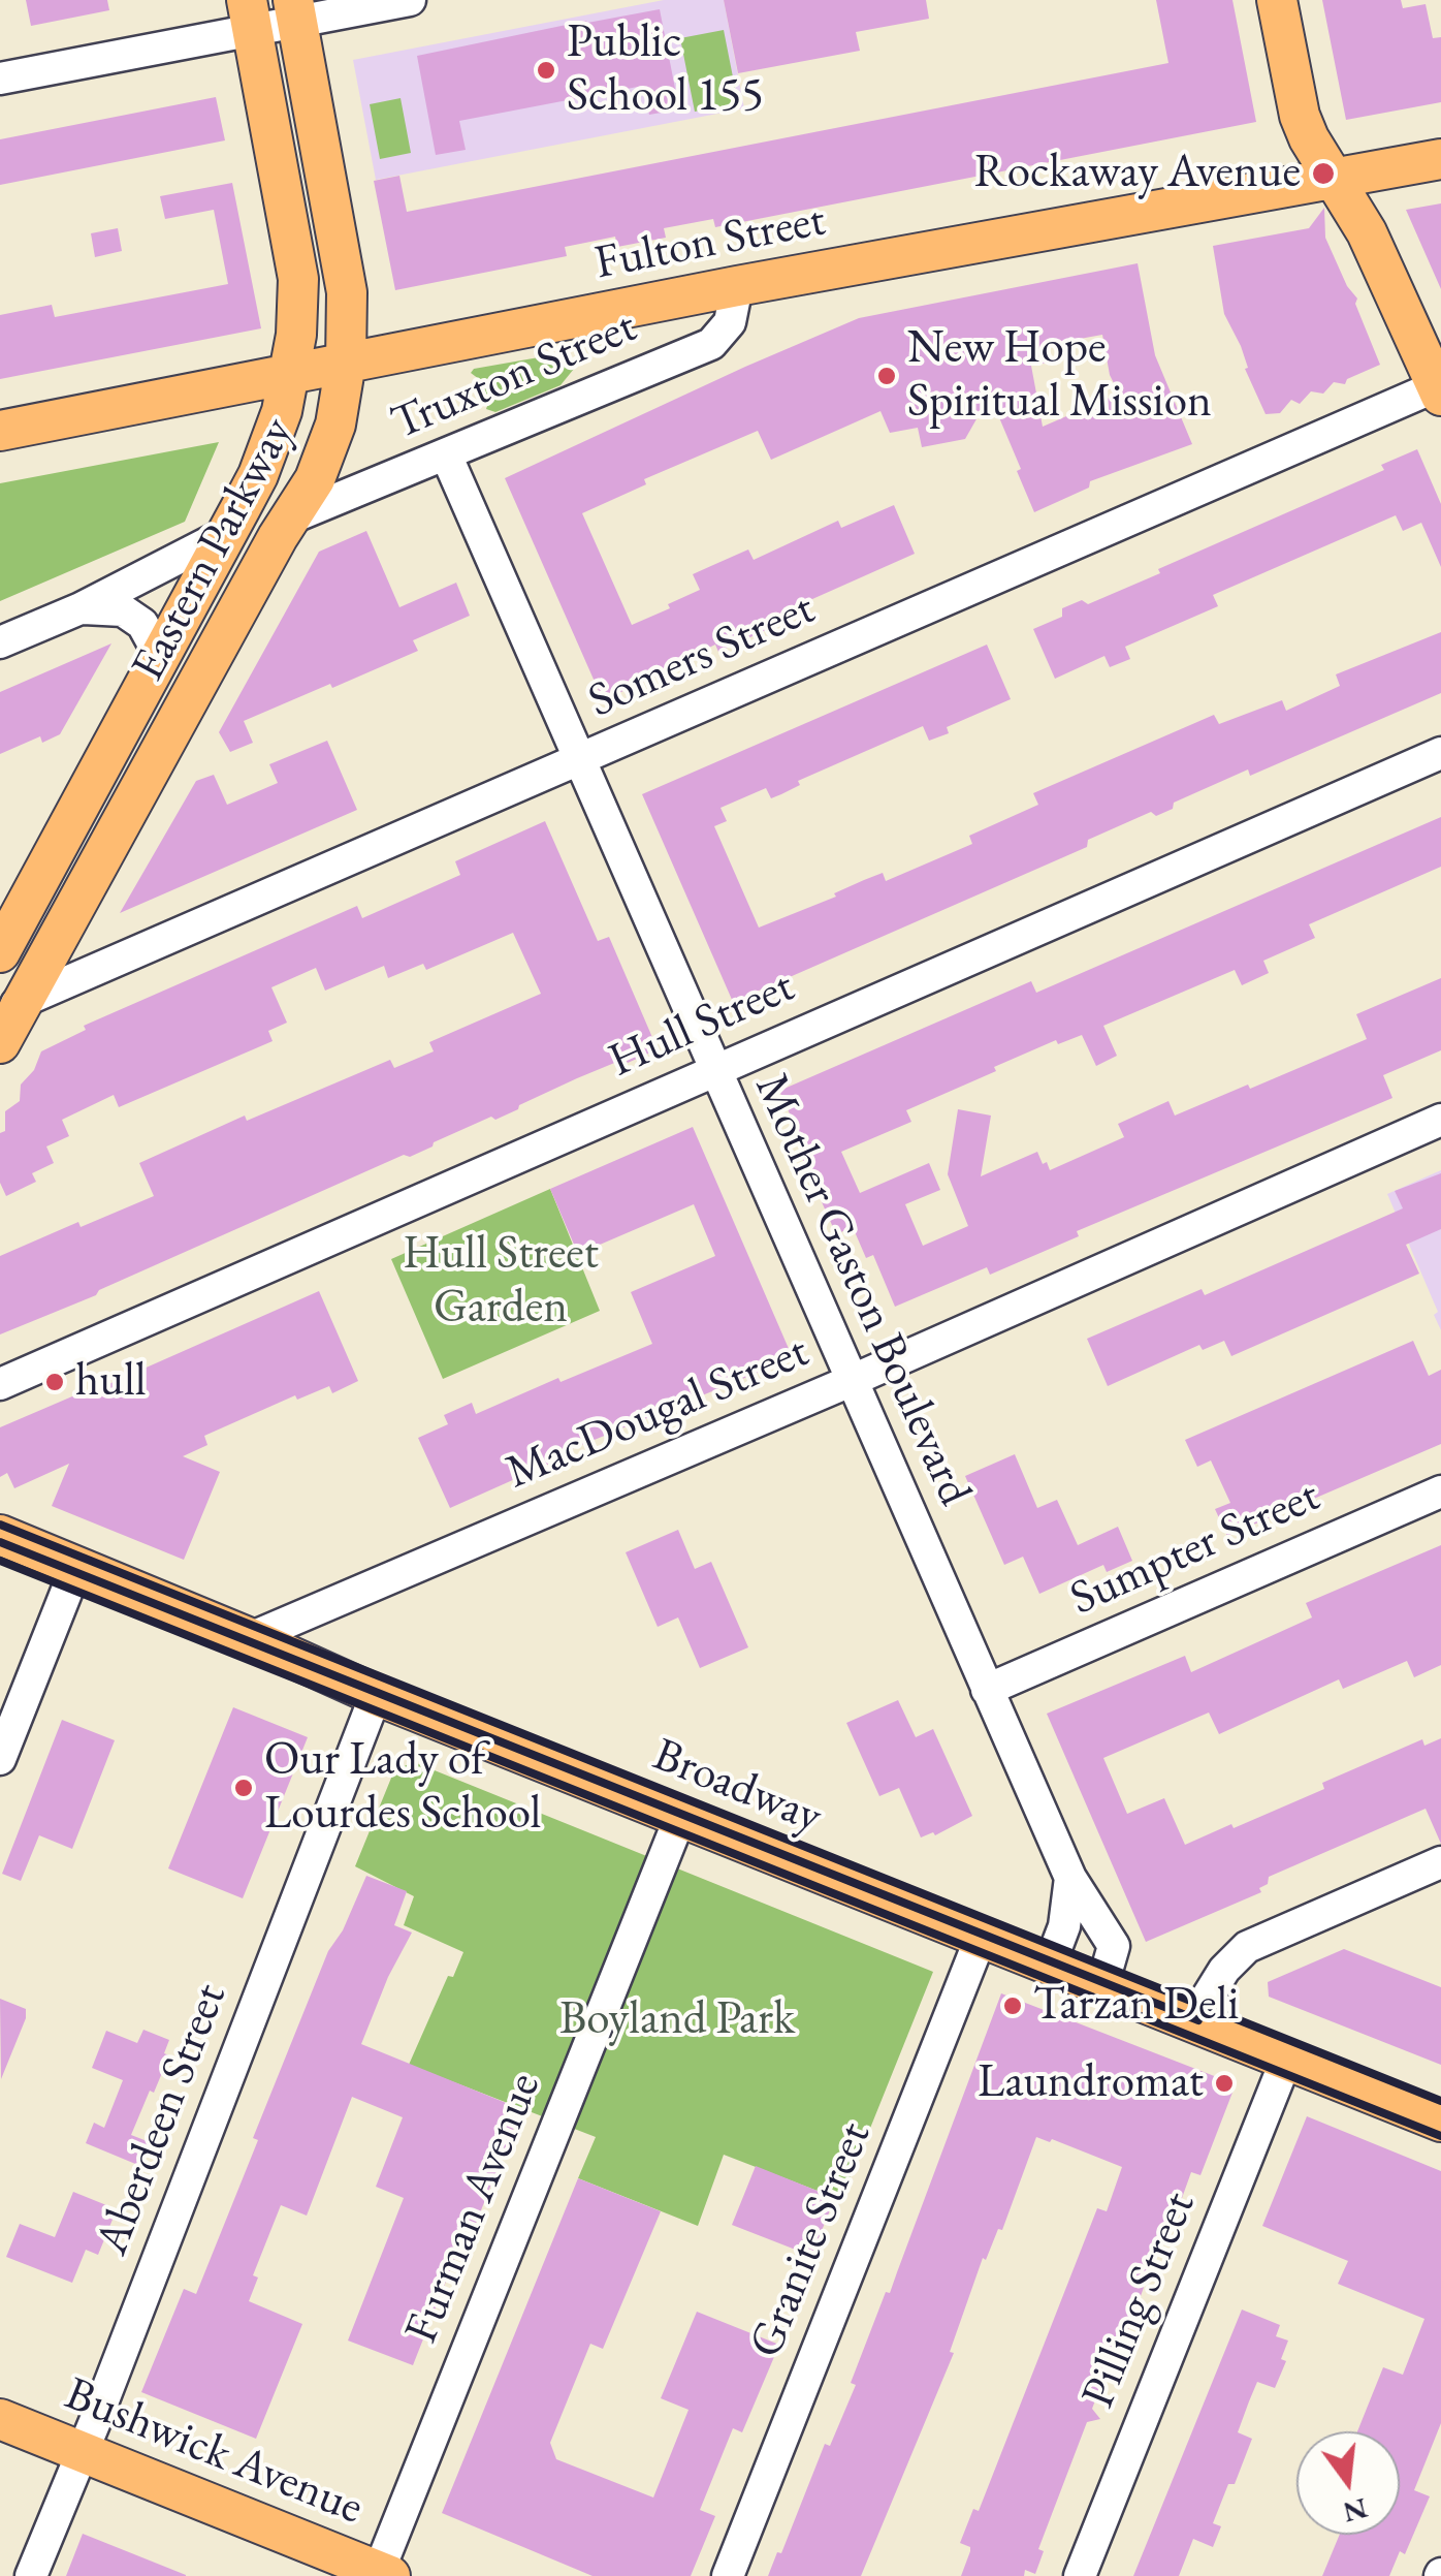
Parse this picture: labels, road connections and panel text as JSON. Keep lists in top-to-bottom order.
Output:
{
  "streets": {
    "main road": [
      "Fulton Street",
      "Eastern Parkway",
      "Broadway",
      "Bushwick Avenue"
    ],
    "street": [
      "Truxton Street",
      "Somers Street",
      "Hull Street",
      "Mother Gaston Boulevard",
      "MacDougal Street",
      "Sumpter Street",
      "Aberdeen Street",
      "Furman Avenue",
      "Granite Street",
      "Pilling Street"
    ]
  },
  "crossings": [
    ["Fulton Street", "Truxton Street"],
    ["Fulton Street", "Eastern Parkway"],
    ["Truxton Street", "Eastern Parkway"],
    ["Truxton Street", "Mother Gaston Boulevard"],
    ["Eastern Parkway", "Somers Street"],
    ["Somers Street", "Mother Gaston Boulevard"],
    ["Hull Street", "Mother Gaston Boulevard"],
    ["Mother Gaston Boulevard", "MacDougal Street"],
    ["Mother Gaston Boulevard", "Sumpter Street"],
    ["Mother Gaston Boulevard", "Broadway"],
    ["MacDougal Street", "Broadway"],
    ["Broadway", "Aberdeen Street"],
    ["Broadway", "Furman Avenue"],
    ["Broadway", "Granite Street"],
    ["Broadway", "Pilling Street"],
    ["Aberdeen Street", "Bushwick Avenue"],
    ["Furman Avenue", "Bushwick Avenue"]
  ],
  "parks": ["Hull Street Garden", "Boyland Park"],
  "places": [
    "Public School 155",
    "Rockaway Avenue",
    "New Hope Spiritual Mission",
    "hull",
    "Our Lady of Lourdes School",
    "Tarzan Deli",
    "Laundromat"
  ],
  "north": "bottom"
}
